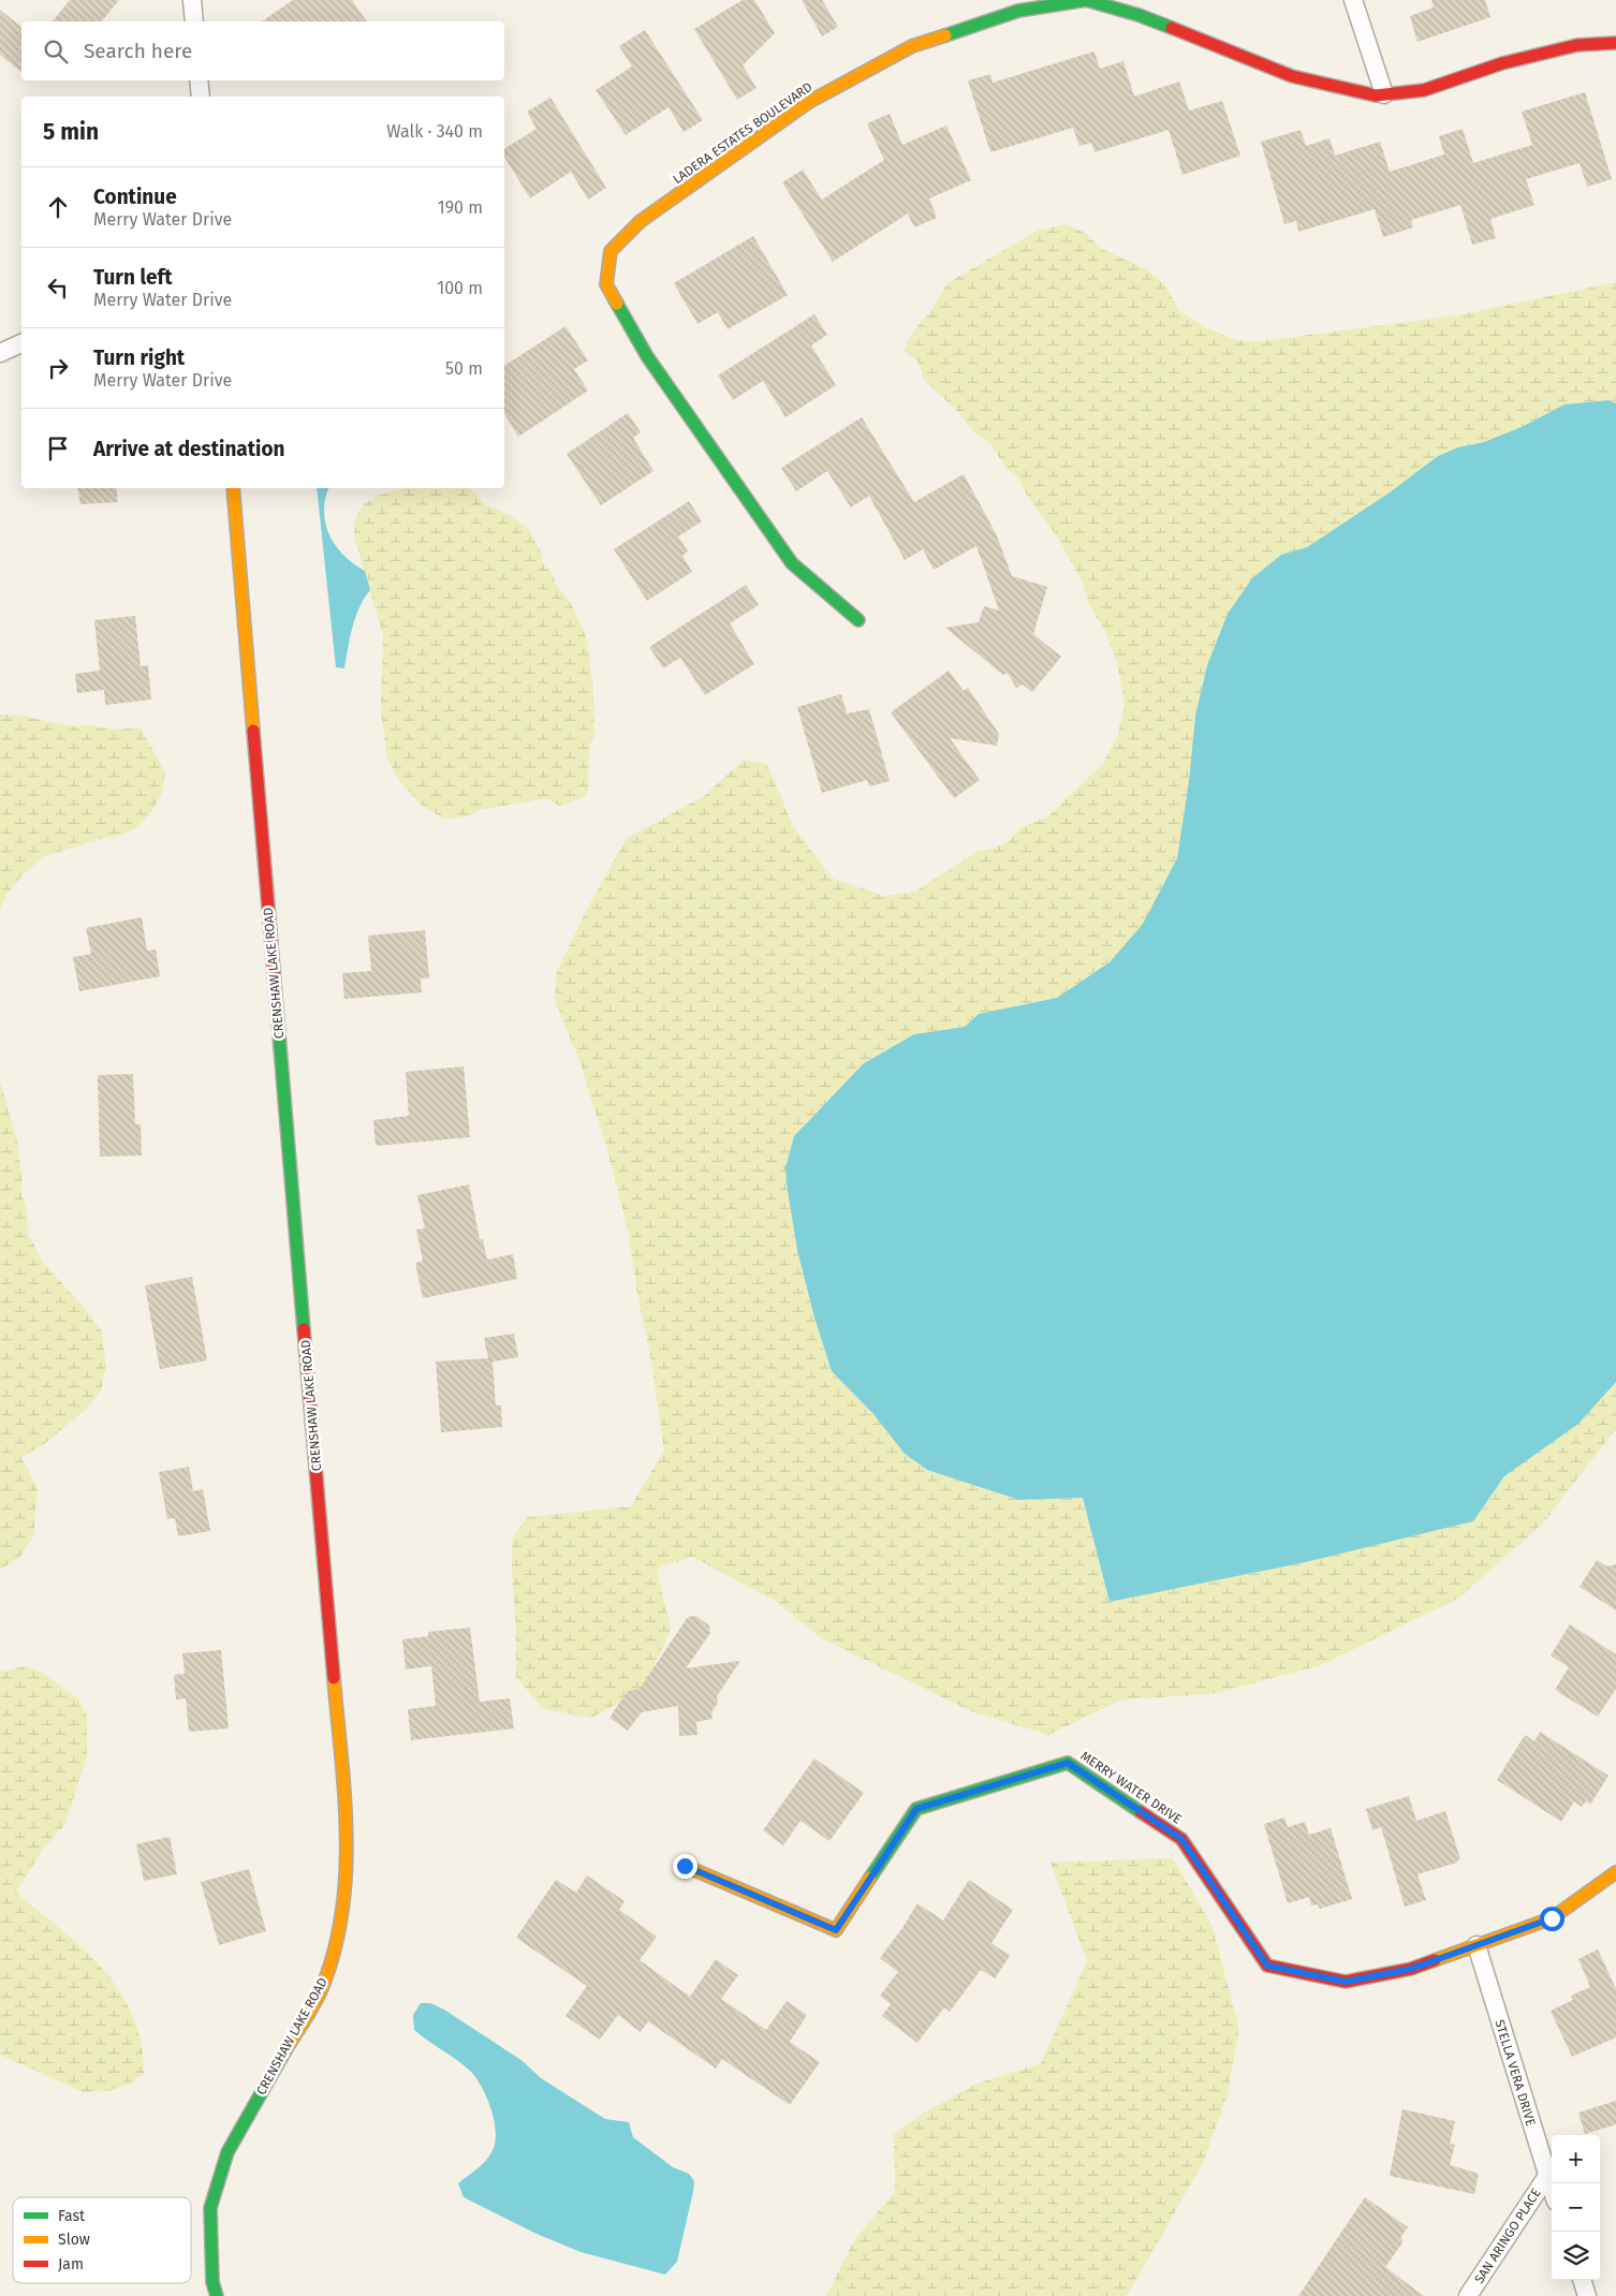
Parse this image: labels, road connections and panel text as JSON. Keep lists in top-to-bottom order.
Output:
{
  "streets": {
    "street": [
      "LADERA ESTATES BOULEVARD",
      "CRENSHAW LAKE ROAD",
      "MERRY WATER DRIVE",
      "STELLA VERA DRIVE",
      "SAN ARINGO PLACE"
    ]
  },
  "crossings": [
    ["MERRY WATER DRIVE", "STELLA VERA DRIVE"],
    ["STELLA VERA DRIVE", "SAN ARINGO PLACE"]
  ],
  "legend": ["Fast", "Slow", "Jam"],
  "page": {
    "search": "Search here",
    "heading": ["5 min", "Walk · 340 m"],
    "list": [
      ["Continue", "Merry Water Drive", "190 m"],
      ["Turn left", "Merry Water Drive", "100 m"],
      ["Turn right", "Merry Water Drive", "50 m"],
      "Arrive at destination"
    ],
    "map_buttons": ["+", "−"]
  }
}
